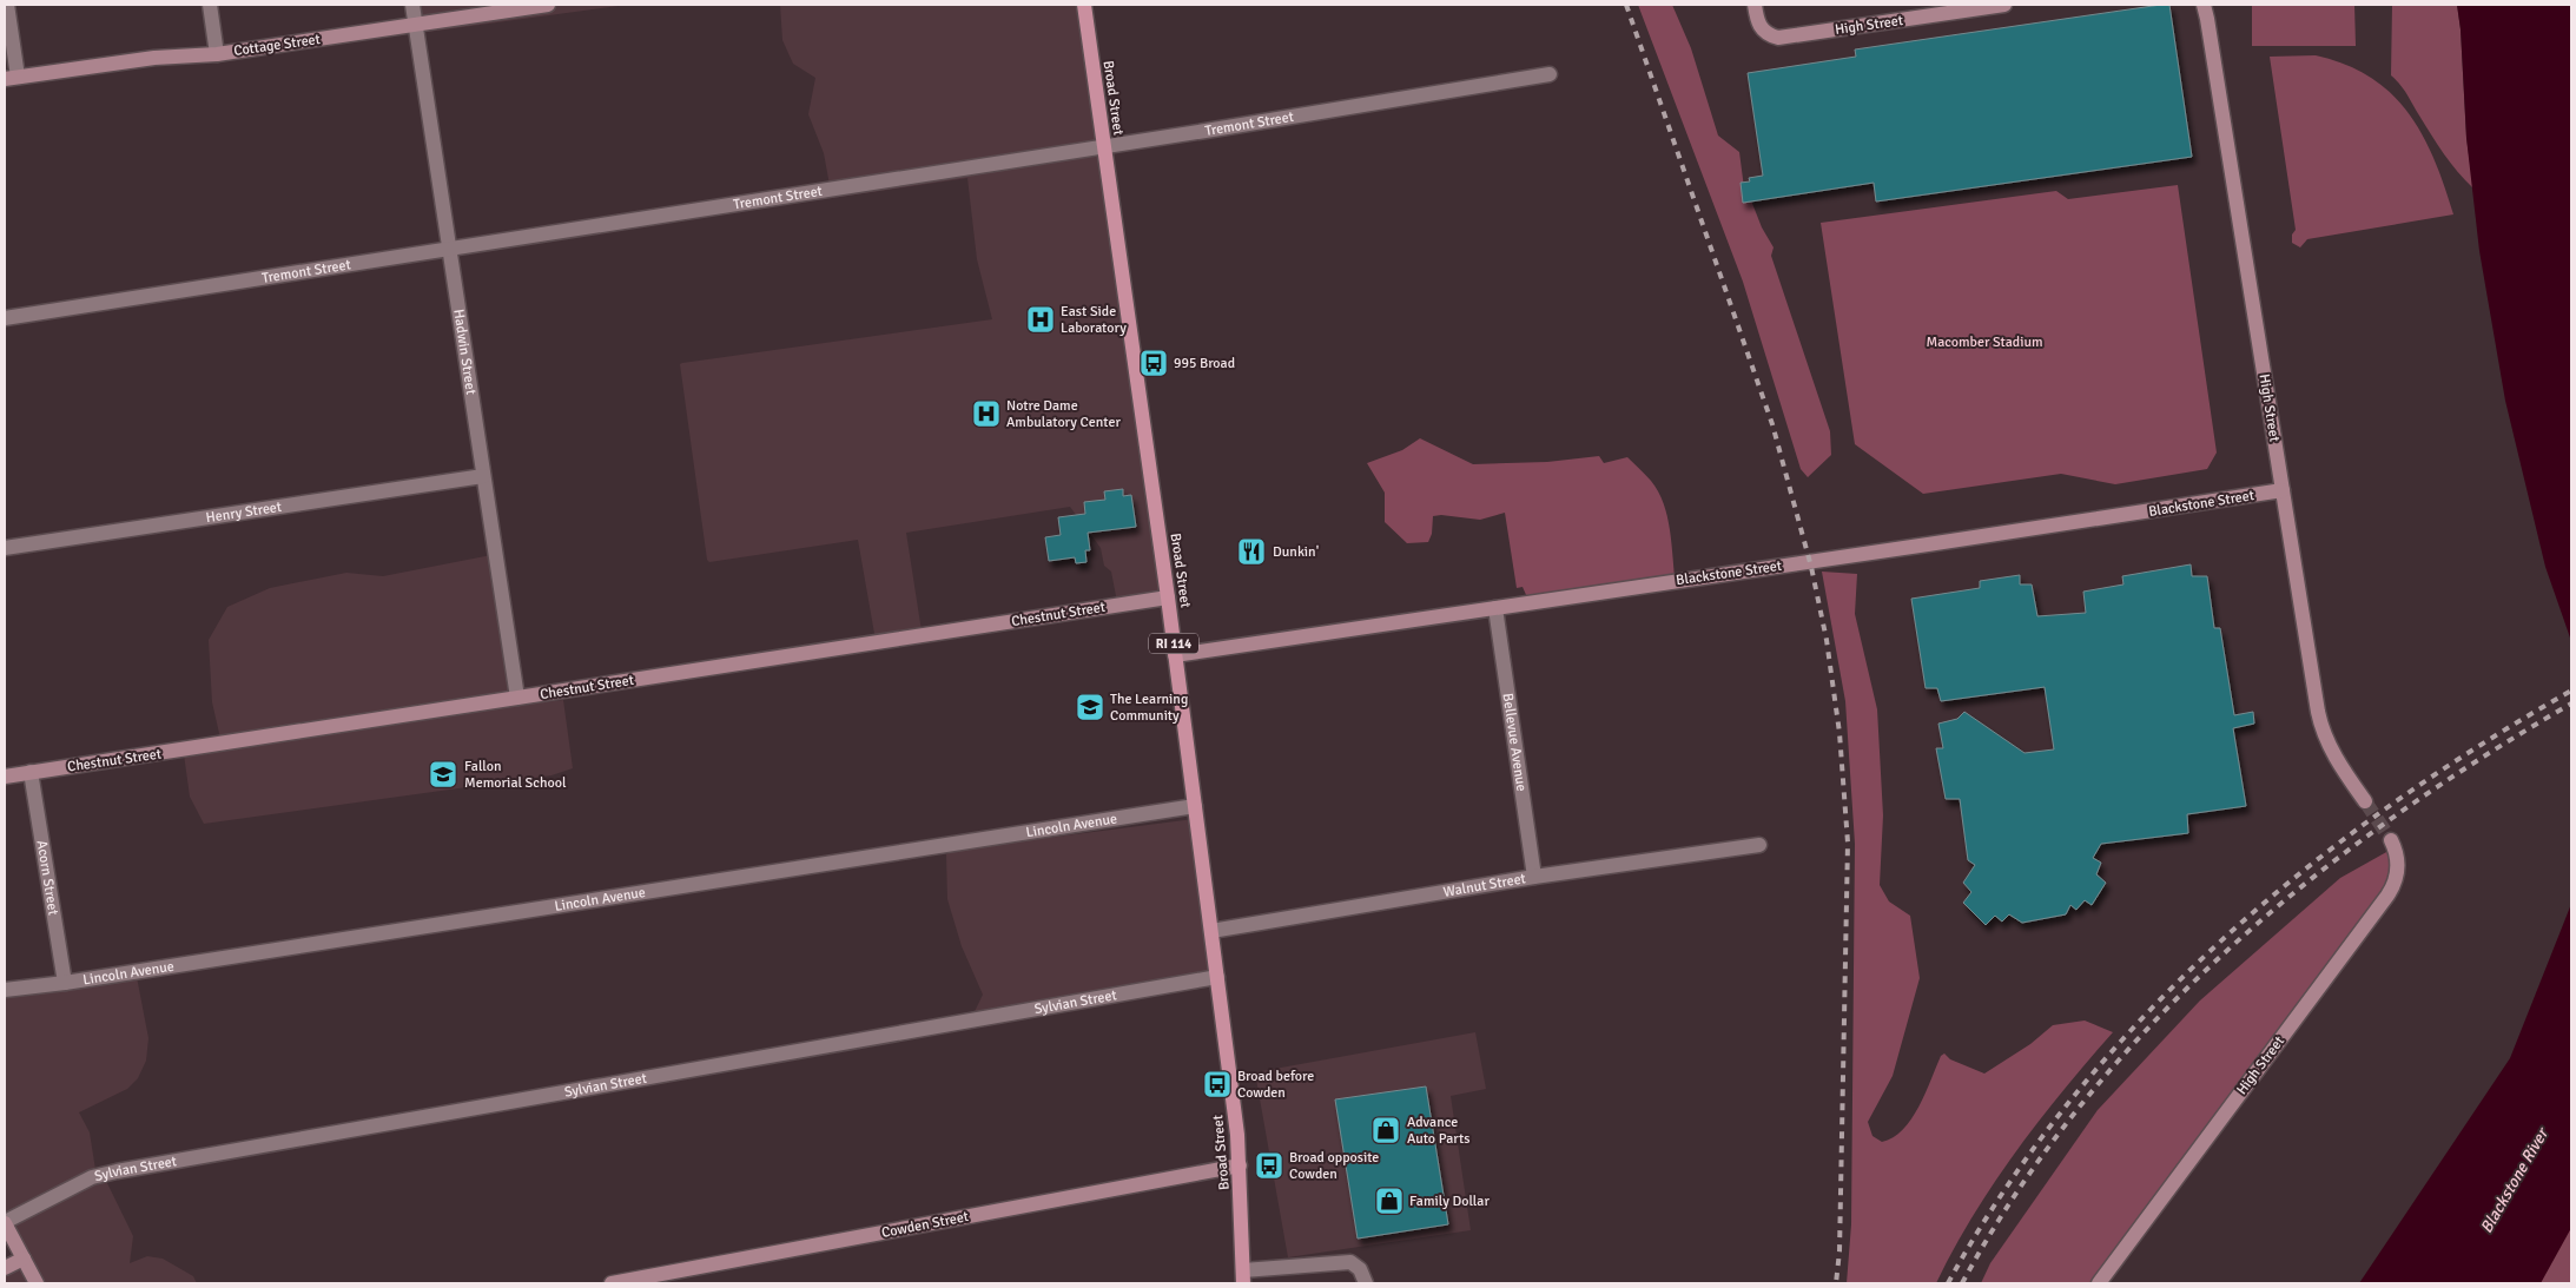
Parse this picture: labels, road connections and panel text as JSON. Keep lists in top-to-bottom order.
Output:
{
  "streets": {
    "main road": ["Broad Street", "RI 114"],
    "street": [
      "High Street",
      "Cottage Street",
      "Tremont Street",
      "Hadwin Street",
      "Blackstone Street",
      "Henry Street",
      "Chestnut Street",
      "Bellevue Avenue",
      "Lincoln Avenue",
      "Acorn Street",
      "Walnut Street",
      "Sylvian Street",
      "Cowden Street"
    ]
  },
  "crossings": [
    ["High Street", "Blackstone Street"],
    ["Cottage Street", "Hadwin Street"],
    ["Broad Street", "Tremont Street"],
    ["Broad Street", "Blackstone Street"],
    ["Broad Street", "Chestnut Street"],
    ["Broad Street", "Lincoln Avenue"],
    ["Broad Street", "Walnut Street"],
    ["Broad Street", "Sylvian Street"],
    ["Broad Street", "Cowden Street"],
    ["Tremont Street", "Hadwin Street"],
    ["Hadwin Street", "Henry Street"],
    ["Hadwin Street", "Chestnut Street"],
    ["Blackstone Street", "Bellevue Avenue"],
    ["Chestnut Street", "Acorn Street"],
    ["Bellevue Avenue", "Walnut Street"],
    ["Lincoln Avenue", "Acorn Street"]
  ],
  "water": ["Blackstone River"],
  "parks": ["Macomber Stadium"],
  "places": {
    "hospital": ["East Side Laboratory", "Notre Dame Ambulatory Center"],
    "bus stop": ["995 Broad", "Broad before Cowden", "Broad opposite Cowden"],
    "restaurant": ["Dunkin'"],
    "school or university": ["The Learning Community", "Fallon Memorial School"],
    "shop": ["Advance Auto Parts", "Family Dollar"]
  }
}
